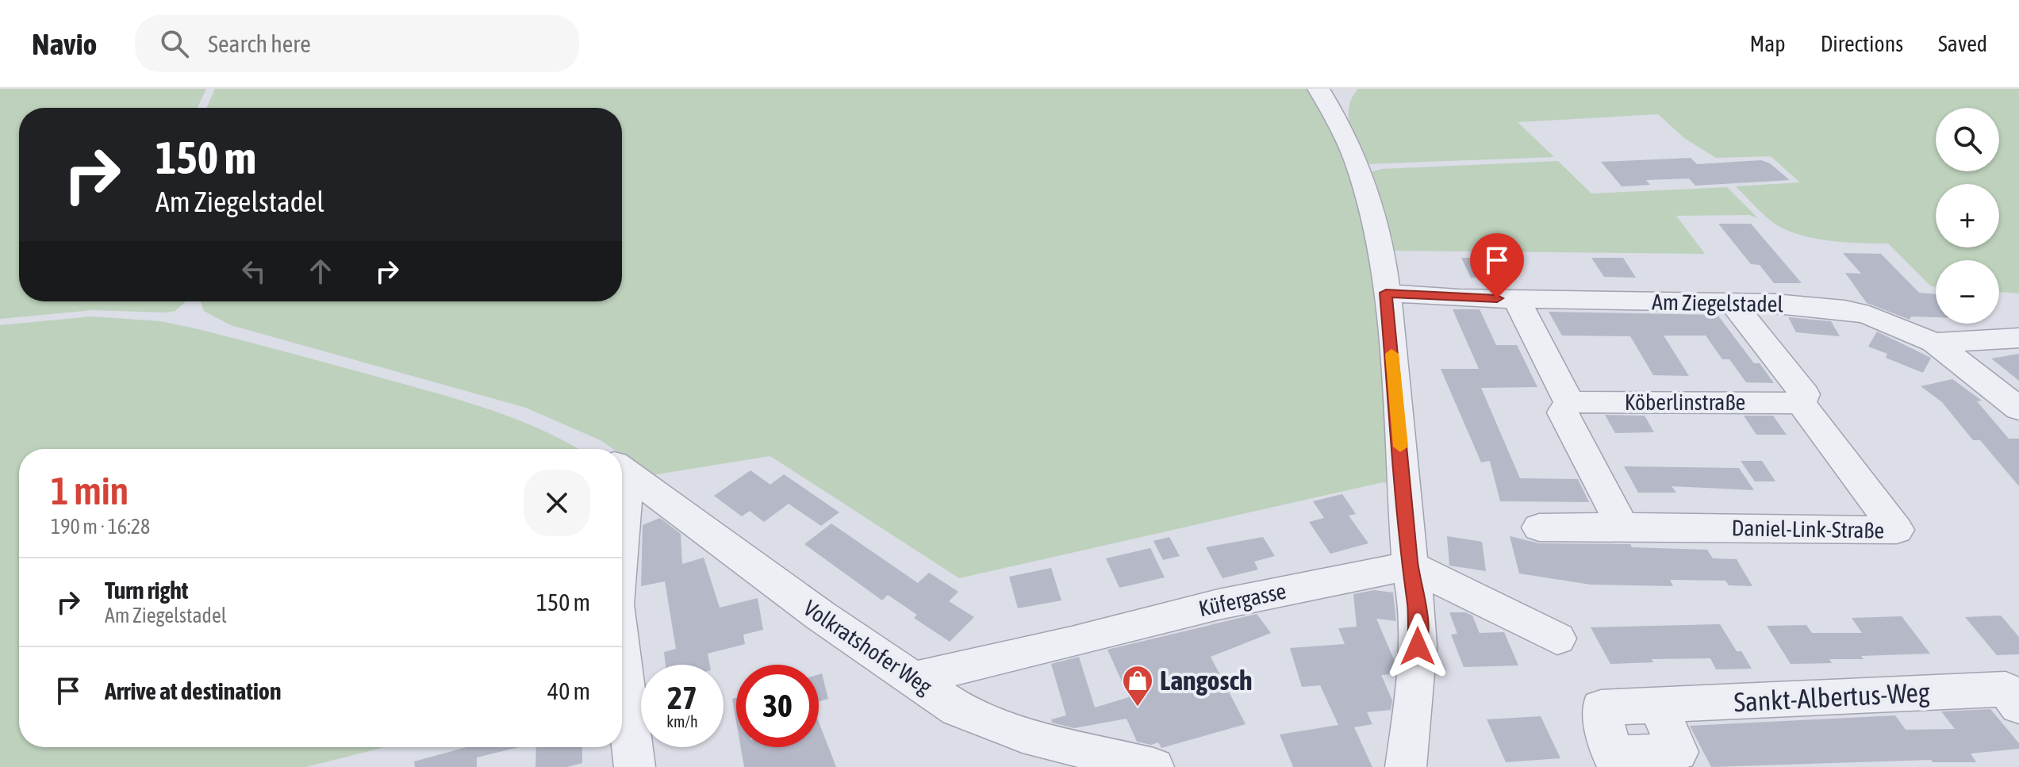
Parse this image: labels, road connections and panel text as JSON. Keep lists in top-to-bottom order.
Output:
{
  "streets": {
    "street": [
      "Am Ziegelstadel",
      "Köberlinstraße",
      "Daniel-Link-Straße",
      "Küfergasse",
      "Volkratshofer Weg",
      "Sankt-Albertus-Weg"
    ]
  },
  "crossings": [
    ["Am Ziegelstadel", "Daniel-Link-Straße"],
    ["Köberlinstraße", "Daniel-Link-Straße"],
    ["Küfergasse", "Volkratshofer Weg"]
  ],
  "places": {
    "shop": ["Langosch"]
  },
  "page": {
    "header": "Navio",
    "search": "Search here",
    "nav": ["Map", "Directions", "Saved"],
    "map_buttons": ["+", "−"],
    "turn": ["150 m", "Am Ziegelstadel"],
    "heading": ["1 min", "190 m · 16:28"],
    "list": [
      {
        "name": "Turn right",
        "note": "Am Ziegelstadel",
        "value": "150 m"
      },
      {
        "name": "Arrive at destination",
        "value": "40 m"
      }
    ],
    "speed": "27 km/h",
    "limit": "30"
  }
}
